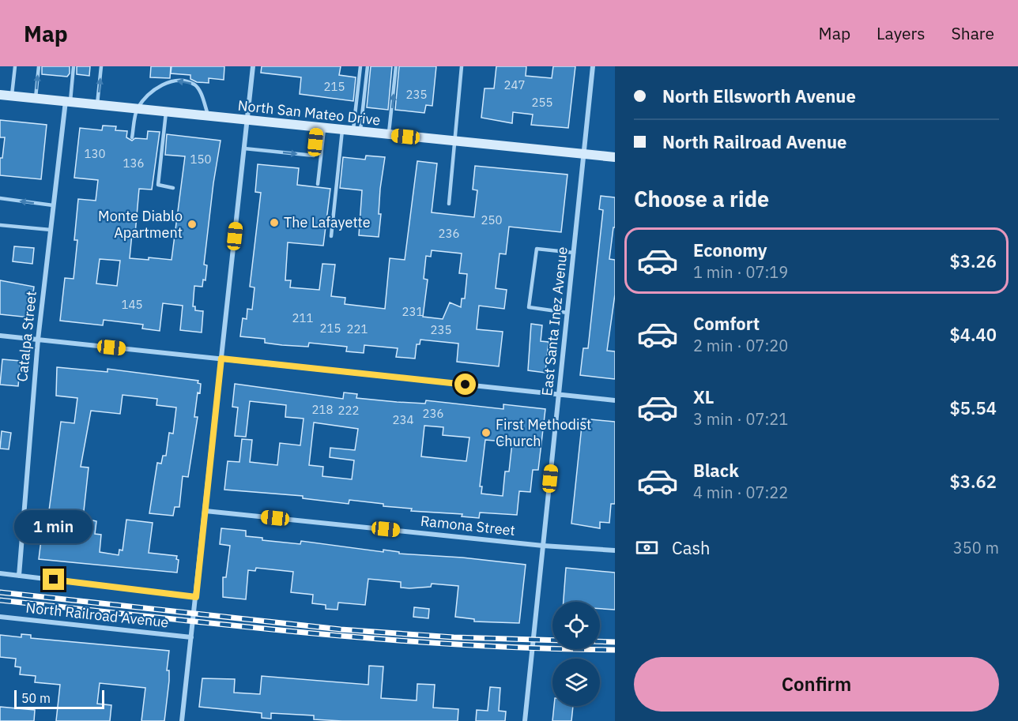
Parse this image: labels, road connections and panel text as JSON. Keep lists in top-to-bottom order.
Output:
{
  "streets": {
    "main road": ["North San Mateo Drive"],
    "street": [
      "East Santa Inez Avenue",
      "Catalpa Street",
      "Ramona Street",
      "North Railroad Avenue"
    ]
  },
  "crossings": [
    ["North San Mateo Drive", "East Santa Inez Avenue"],
    ["North San Mateo Drive", "Catalpa Street"],
    ["East Santa Inez Avenue", "Ramona Street"],
    ["Catalpa Street", "North Railroad Avenue"]
  ],
  "places": ["The Lafayette", "Monte Diablo Apartment", "First Methodist Church"],
  "house_numbers": [
    "247",
    "215",
    "235",
    "255",
    "130",
    "150",
    "136",
    "250",
    "236",
    "145",
    "231",
    "211",
    "215",
    "221",
    "235",
    "218",
    "222",
    "236",
    "234"
  ],
  "scale_bar": "50 m",
  "page": {
    "header": "Map",
    "nav": ["Map", "Layers", "Share"],
    "banner": ["North Ellsworth Avenue", "North Railroad Avenue"],
    "heading": "Choose a ride",
    "list": [
      {
        "name": "Economy",
        "note": "1 min · 07:19",
        "value": "$3.26"
      },
      {
        "name": "Comfort",
        "note": "2 min · 07:20",
        "value": "$4.40"
      },
      {
        "name": "XL",
        "note": "3 min · 07:21",
        "value": "$5.54"
      },
      {
        "name": "Black",
        "note": "4 min · 07:22",
        "value": "$3.62"
      }
    ],
    "bubble": "1 min",
    "pay": ["Cash", "350 m"],
    "buttons": "Confirm",
    "scale": "50 m"
  }
}
